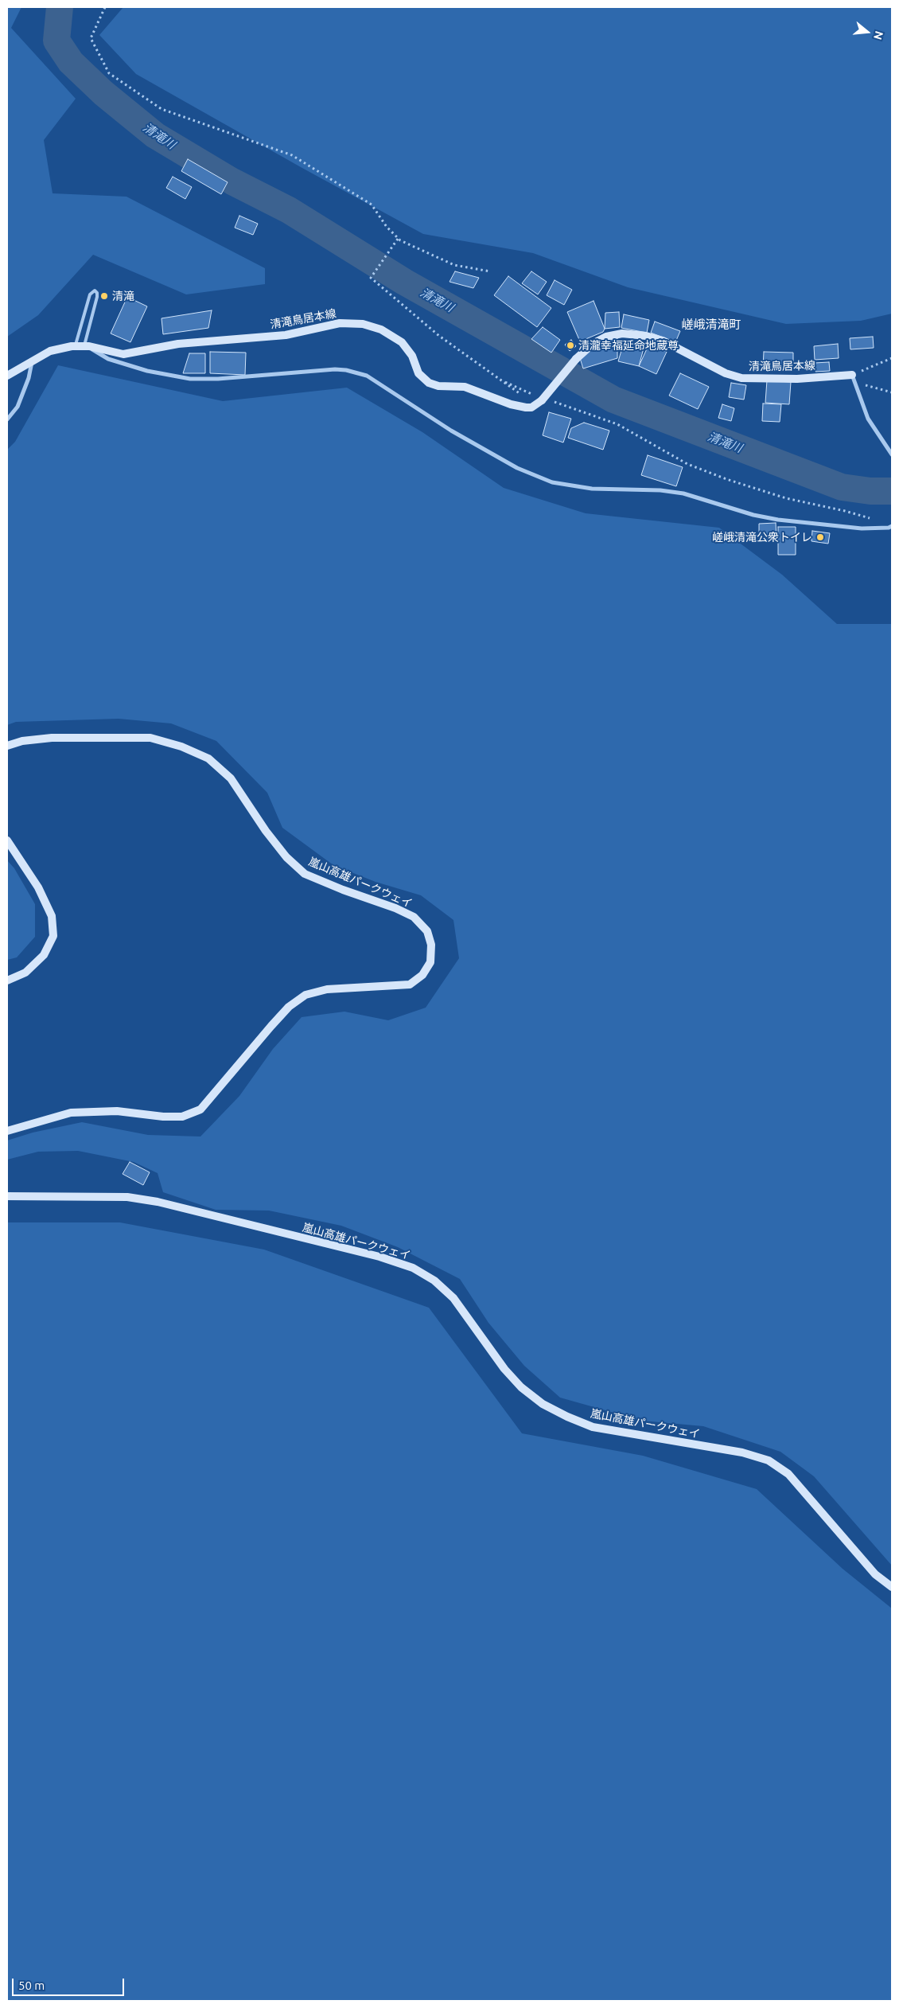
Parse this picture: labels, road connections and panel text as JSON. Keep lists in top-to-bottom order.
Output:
{
  "streets": {
    "street": ["清滝鳥居本線", "嵐山高雄パークウェイ"]
  },
  "districts": ["嵯峨清滝町"],
  "water": ["清滝川"],
  "places": ["清滝", "清瀧幸福延命地蔵尊", "嵯峨清滝公衆トイレ"],
  "scale_bar": "50 m",
  "north": "right"
}
